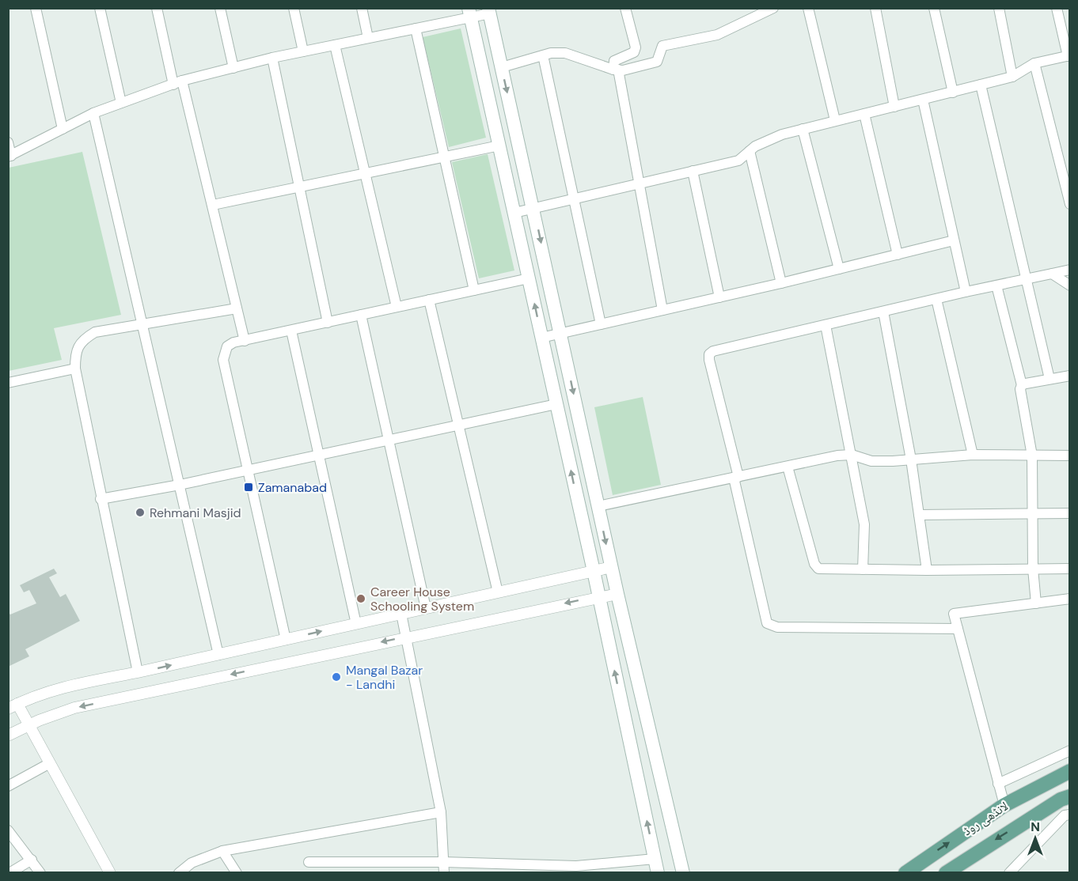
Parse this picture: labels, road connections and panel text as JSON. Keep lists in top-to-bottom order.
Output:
{
  "streets": {
    "main road": ["لانڈھی روڈ"]
  },
  "places": {
    "transit": ["Zamanabad"],
    "other": ["Rehmani Masjid", "Career House Schooling System", "Mangal Bazar - Landhi"]
  },
  "north": "top"
}
